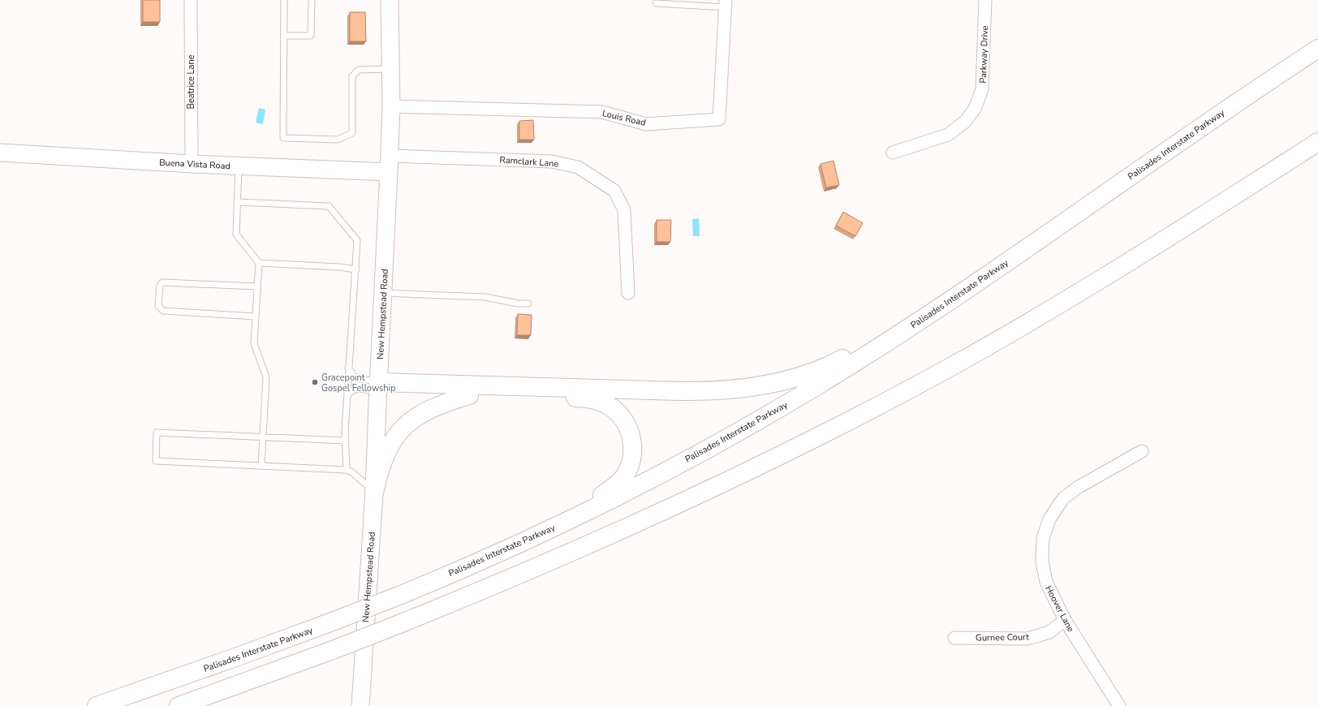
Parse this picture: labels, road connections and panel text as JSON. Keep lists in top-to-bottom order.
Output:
{
  "streets": {
    "highway": ["Palisades Interstate Parkway"],
    "street": [
      "Parkway Drive",
      "Beatrice Lane",
      "Louis Road",
      "Ramclark Lane",
      "Buena Vista Road",
      "New Hempstead Road",
      "Hoover Lane",
      "Gurnee Court"
    ]
  },
  "crossings": [
    ["Beatrice Lane", "Buena Vista Road"],
    ["Louis Road", "New Hempstead Road"],
    ["Ramclark Lane", "New Hempstead Road"],
    ["Buena Vista Road", "New Hempstead Road"],
    ["Hoover Lane", "Gurnee Court"]
  ],
  "places": ["Gracepoint Gospel Fellowship"]
}
